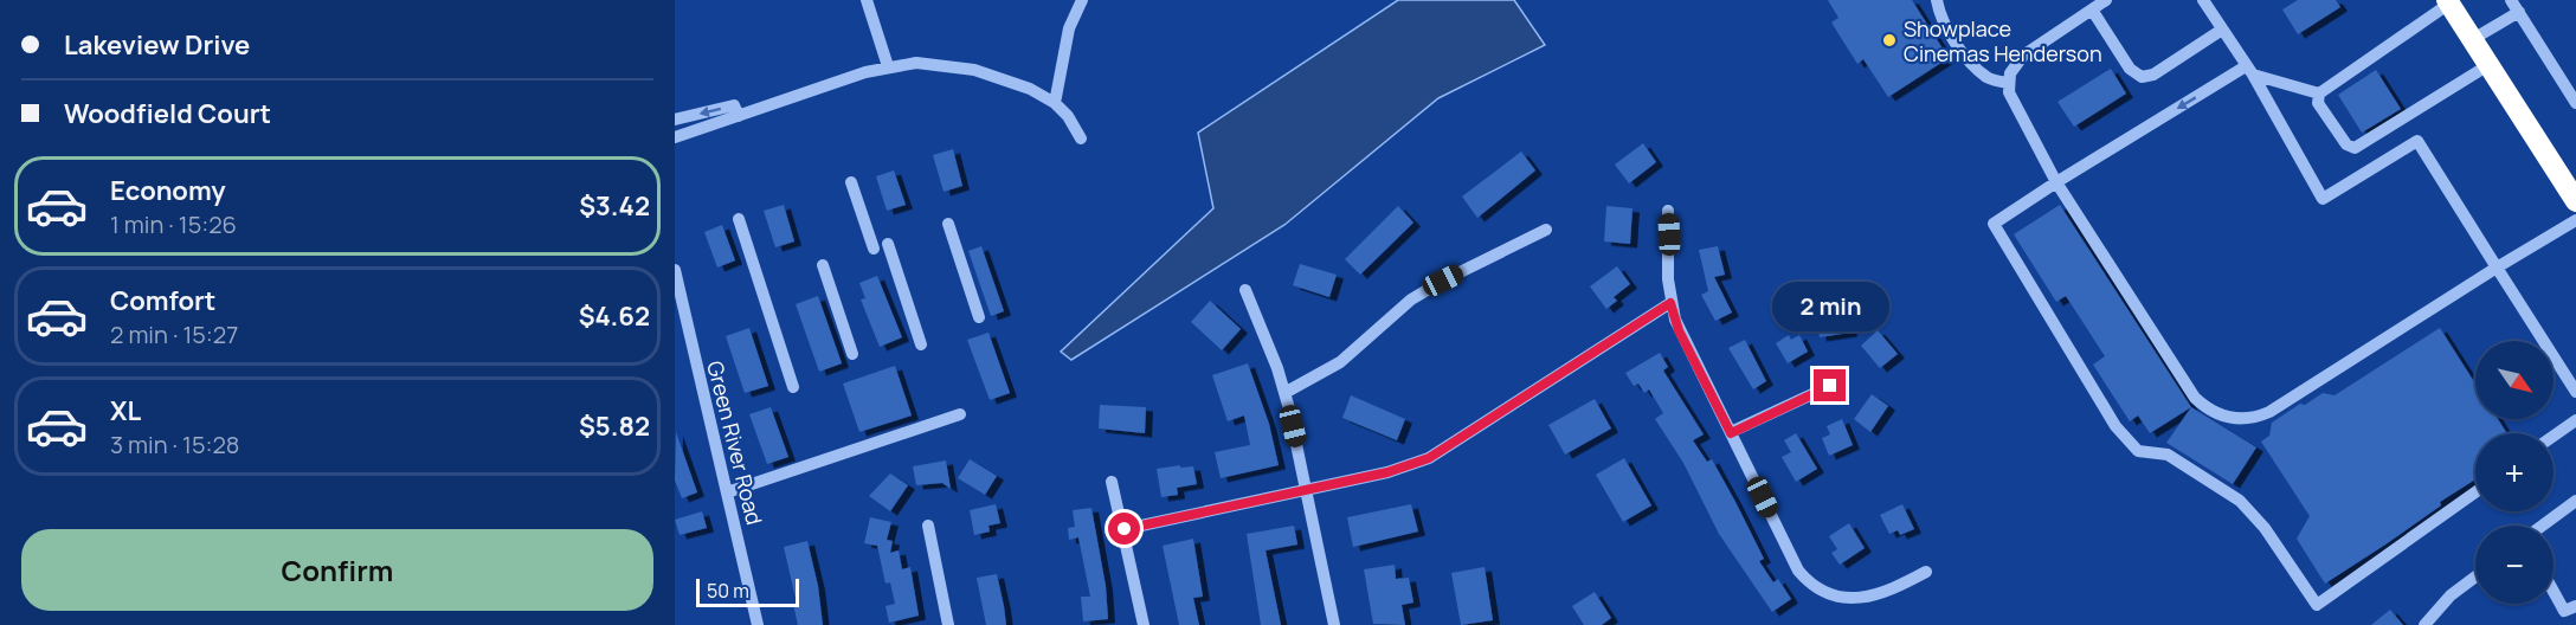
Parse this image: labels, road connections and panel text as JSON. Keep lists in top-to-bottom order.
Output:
{
  "streets": {
    "street": ["Green River Road"]
  },
  "places": ["Showplace Cinemas Henderson"],
  "scale_bar": "50 m",
  "north": "bottom right",
  "page": {
    "banner": ["Lakeview Drive", "Woodfield Court"],
    "list": [
      {
        "name": "Economy",
        "note": "1 min · 15:26",
        "value": "$3.42"
      },
      {
        "name": "Comfort",
        "note": "2 min · 15:27",
        "value": "$4.62"
      },
      {
        "name": "XL",
        "note": "3 min · 15:28",
        "value": "$5.82"
      }
    ],
    "bubble": "2 min",
    "map_buttons": ["+", "−"],
    "buttons": "Confirm",
    "scale": "50 m"
  }
}
